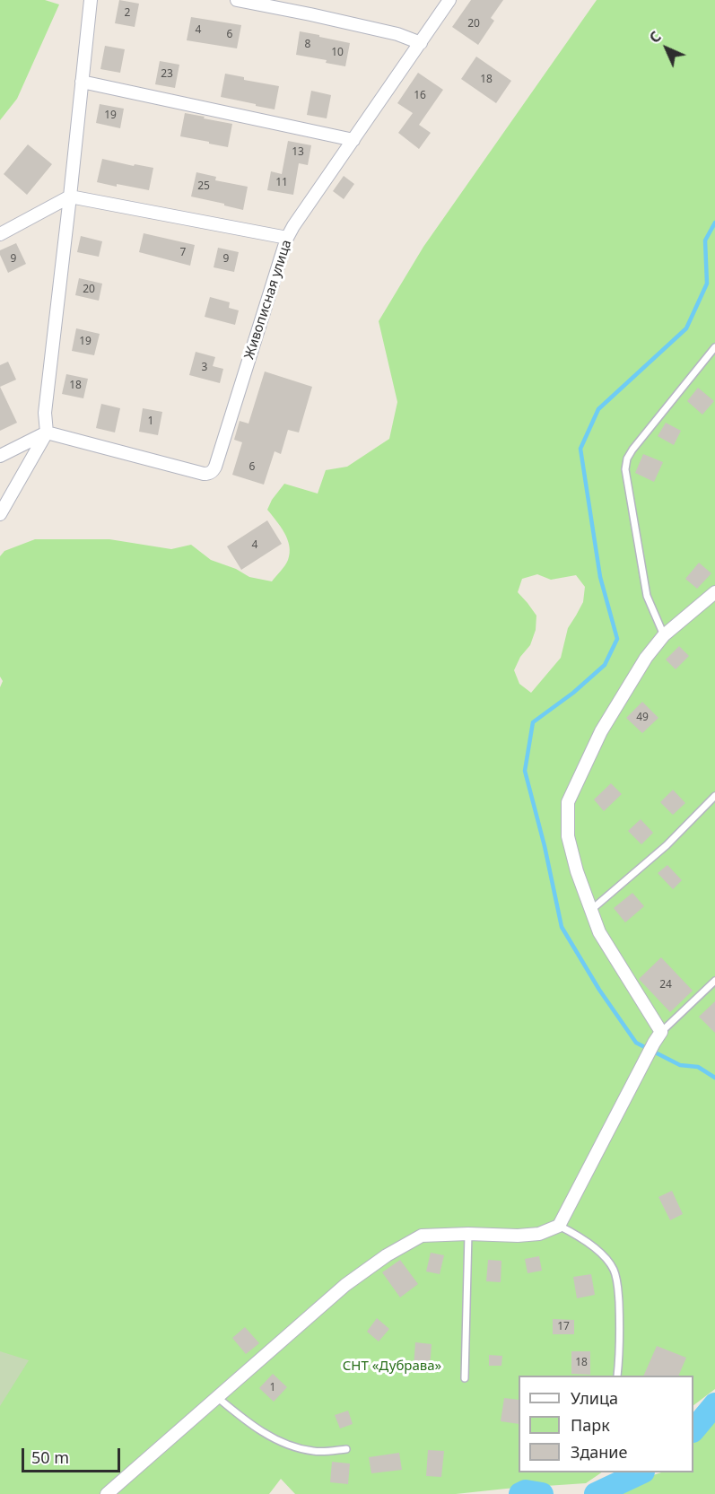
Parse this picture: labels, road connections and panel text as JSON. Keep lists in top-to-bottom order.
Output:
{
  "streets": {
    "street": ["Живописная улица"]
  },
  "parks": ["СНТ «Дубрава»"],
  "house_numbers": [
    "2",
    "20",
    "4",
    "6",
    "8",
    "10",
    "23",
    "18",
    "16",
    "19",
    "13",
    "11",
    "25",
    "7",
    "9",
    "9",
    "20",
    "19",
    "3",
    "18",
    "1",
    "6",
    "4",
    "49",
    "24",
    "17",
    "18",
    "1"
  ],
  "legend": ["Улица", "Парк", "Здание"],
  "scale_bar": "50 m",
  "north": "top left"
}
